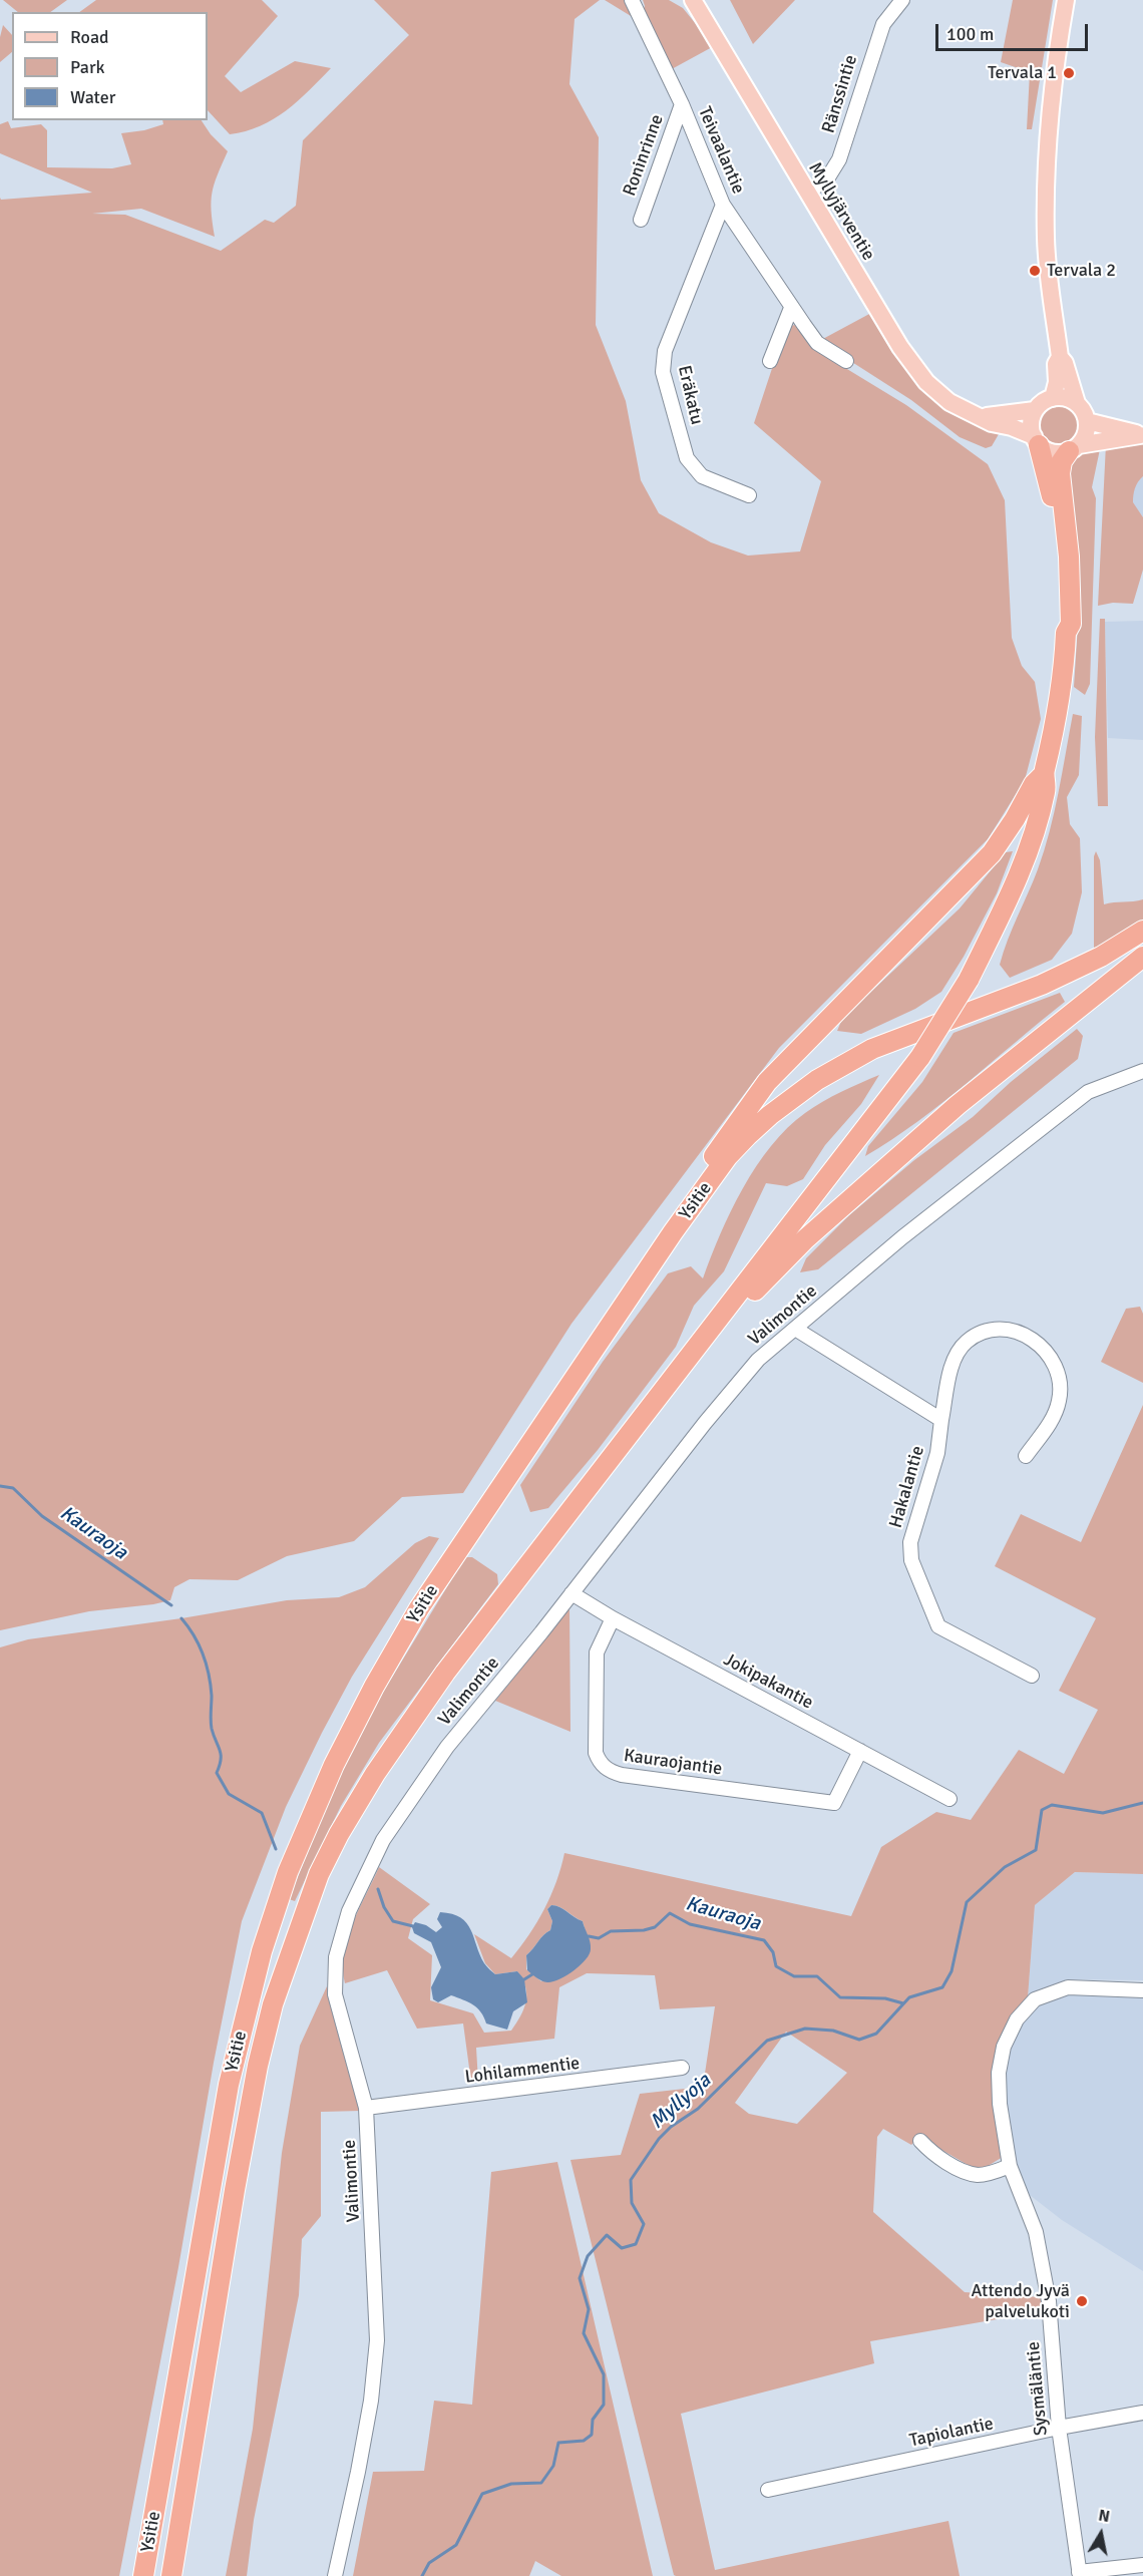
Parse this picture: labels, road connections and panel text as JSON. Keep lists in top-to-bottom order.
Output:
{
  "streets": {
    "highway": ["Ysitie"],
    "main road": ["Myllyjärventie"],
    "street": [
      "Ränssintie",
      "Teivaalantie",
      "Roninrinne",
      "Eräkatu",
      "Valimontie",
      "Hakalantie",
      "Jokipakantie",
      "Kauraojantie",
      "Lohilammentie",
      "Sysmäläntie",
      "Tapiolantie"
    ]
  },
  "crossings": [
    ["Ränssintie", "Myllyjärventie"],
    ["Teivaalantie", "Roninrinne"],
    ["Teivaalantie", "Eräkatu"],
    ["Valimontie", "Jokipakantie"],
    ["Valimontie", "Lohilammentie"],
    ["Jokipakantie", "Kauraojantie"],
    ["Sysmäläntie", "Tapiolantie"]
  ],
  "water": ["Kauraoja", "Myllyoja"],
  "places": ["Tervala 1", "Tervala 2", "Attendo Jyvä palvelukoti"],
  "legend": ["Road", "Park", "Water"],
  "scale_bar": "100 m",
  "north": "top"
}
